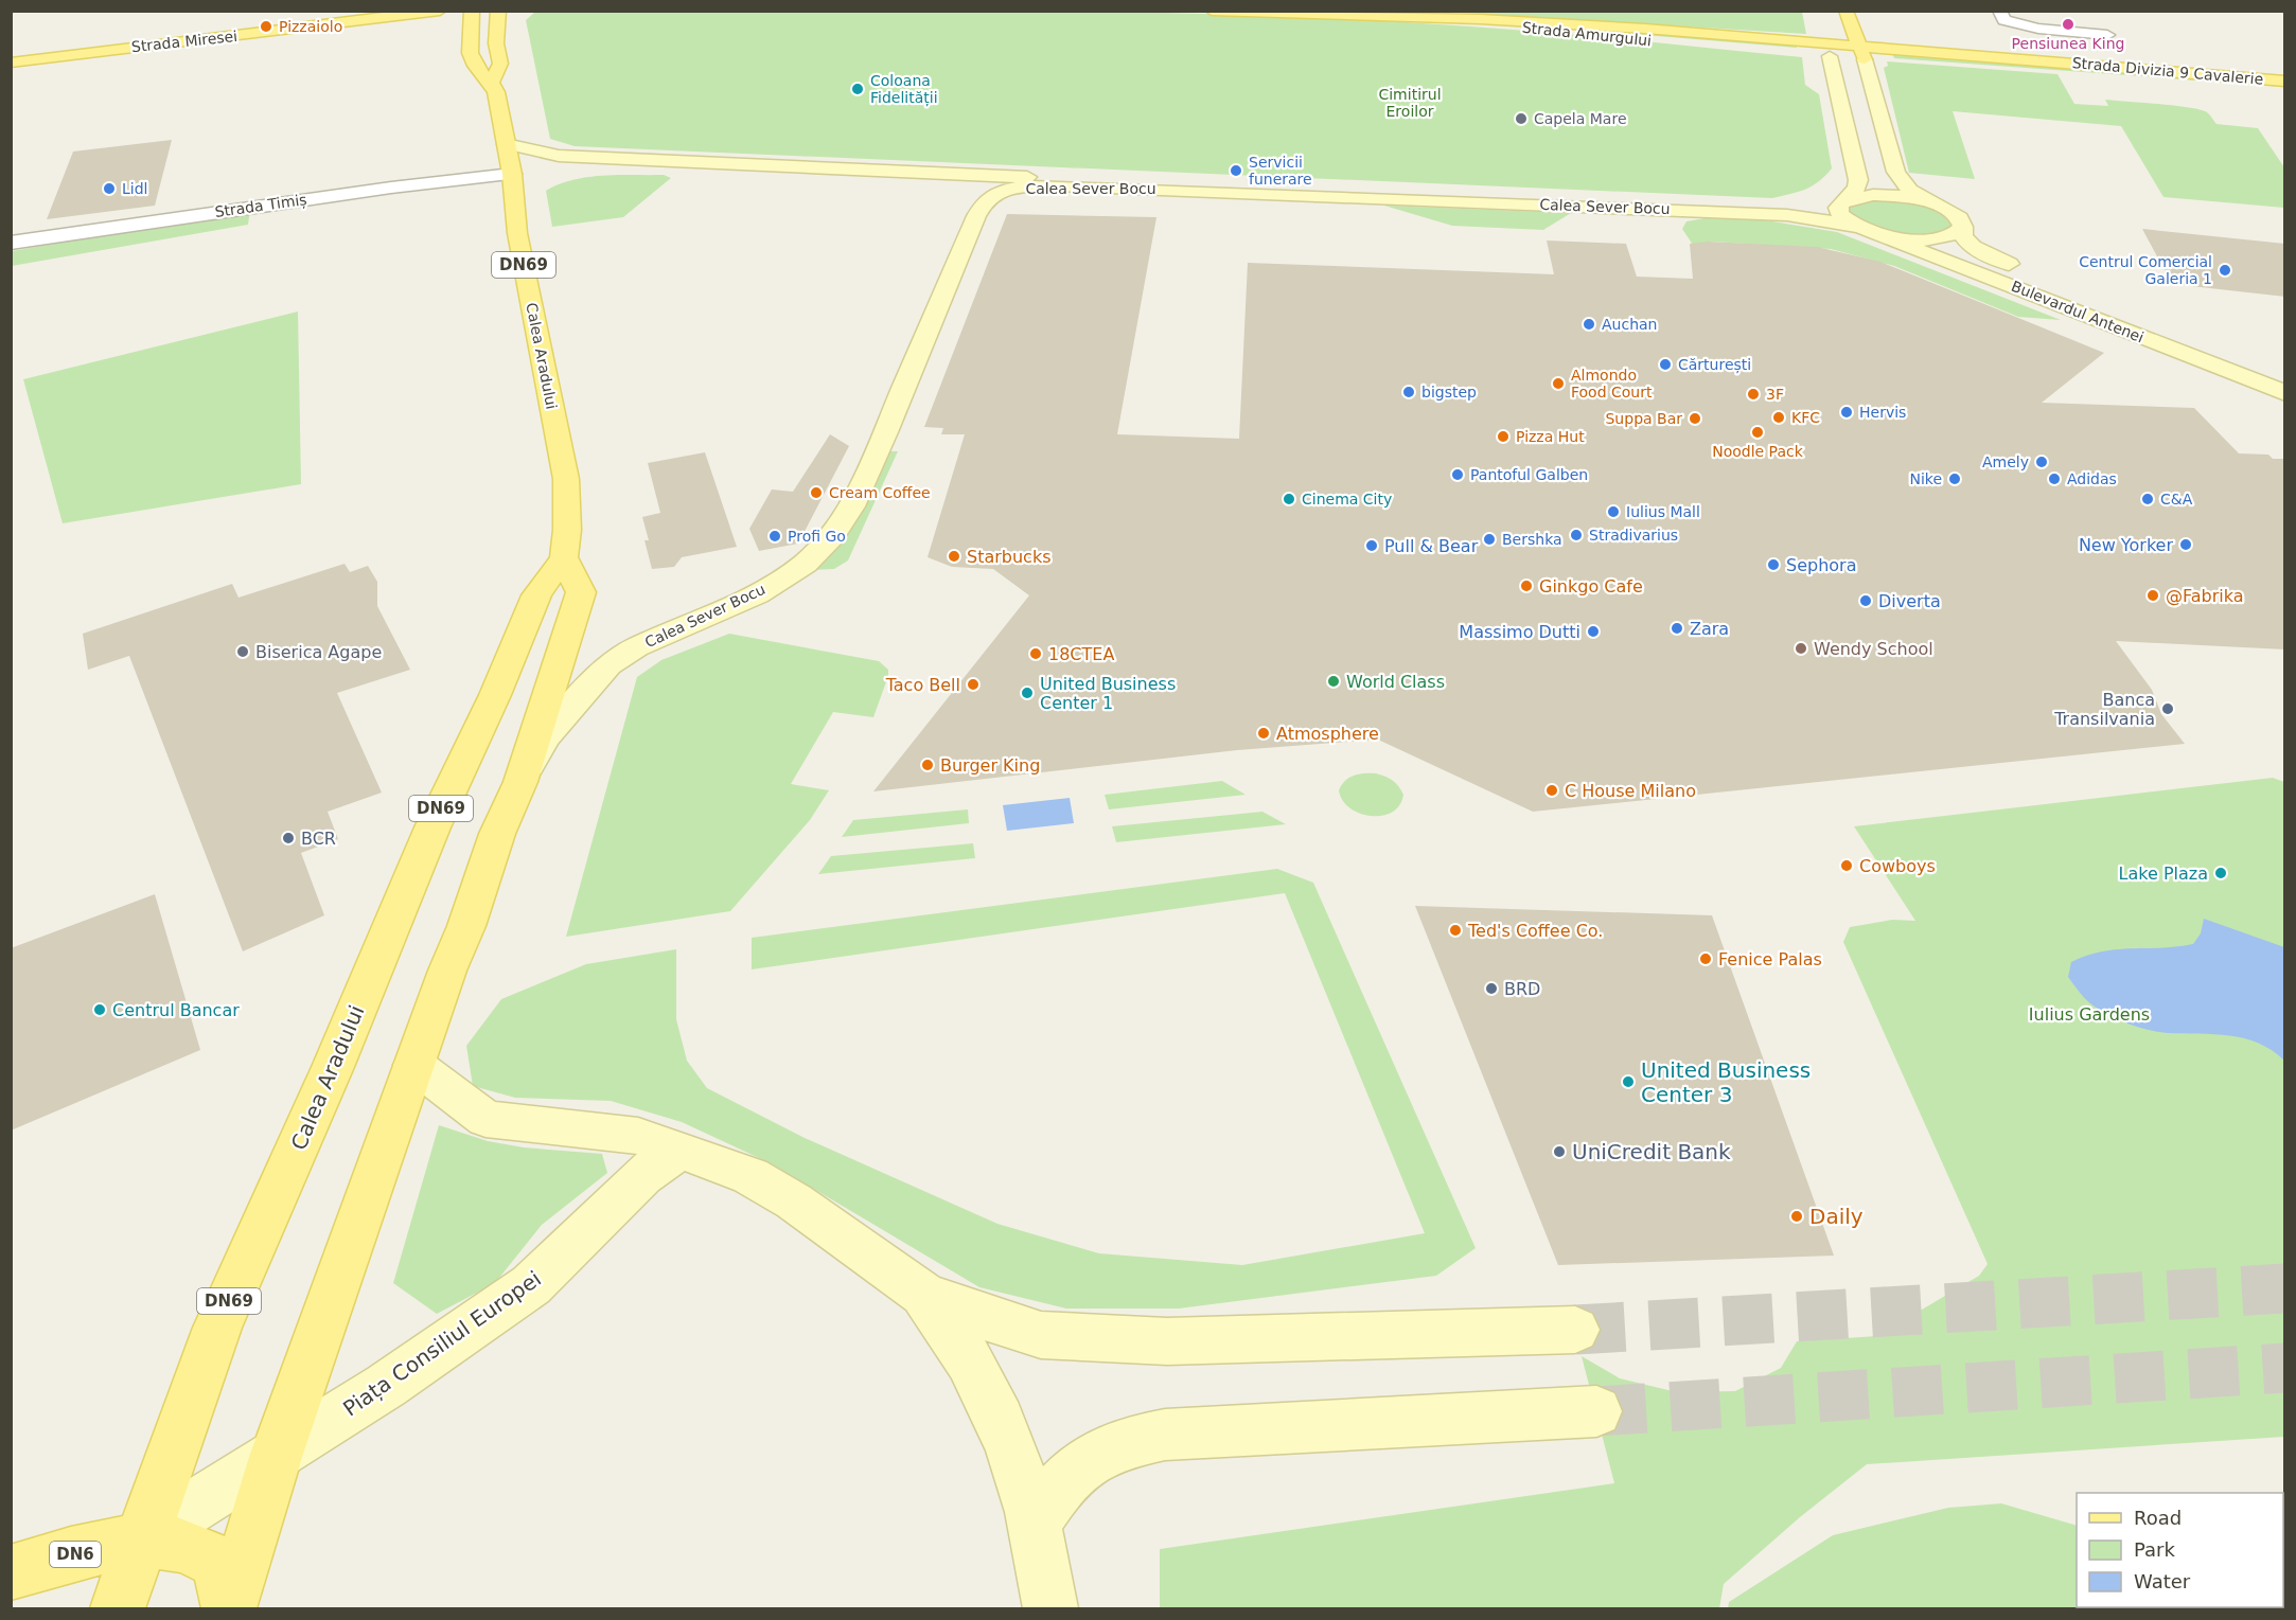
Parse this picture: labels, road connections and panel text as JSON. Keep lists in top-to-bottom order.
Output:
{
  "streets": {
    "main road": [
      "Strada Amurgului",
      "Strada Miresei",
      "Strada Divizia 9 Cavalerie",
      "Calea Sever Bocu",
      "DN69",
      "Bulevardul Antenei",
      "Calea Aradului",
      "Piața Consiliul Europei",
      "DN6"
    ],
    "street": ["Strada Timiș"]
  },
  "crossings": [
    ["Strada Amurgului", "Strada Divizia 9 Cavalerie"],
    ["Calea Sever Bocu", "Bulevardul Antenei"],
    ["Strada Timiș", "Calea Aradului"],
    ["Calea Aradului", "Piața Consiliul Europei"]
  ],
  "parks": ["Cimitirul Eroilor", "Iulius Gardens"],
  "places": [
    "Pensiunea King",
    "Pizzaiolo",
    "Coloana Fidelității",
    "Capela Mare",
    "Servicii funerare",
    "Lidl",
    "Centrul Comercial Galeria 1",
    "Auchan",
    "Cărturești",
    "Almondo Food Court",
    "bigstep",
    "3F",
    "Hervis",
    "KFC",
    "Suppa Bar",
    "Noodle Pack",
    "Pizza Hut",
    "Amely",
    "Pantoful Galben",
    "Nike",
    "Adidas",
    "Cream Coffee",
    "Cinema City",
    "C&A",
    "Iulius Mall",
    "Stradivarius",
    "Profi Go",
    "Bershka",
    "New Yorker",
    "Pull & Bear",
    "Starbucks",
    "Sephora",
    "Ginkgo Cafe",
    "@Fabrika",
    "Diverta",
    "Zara",
    "Massimo Dutti",
    "Wendy School",
    "Biserica Agape",
    "18CTEA",
    "World Class",
    "Taco Bell",
    "United Business Center 1",
    "Banca Transilvania",
    "Atmosphere",
    "Burger King",
    "C House Milano",
    "BCR",
    "Cowboys",
    "Lake Plaza",
    "Ted's Coffee Co.",
    "Fenice Palas",
    "BRD",
    "Centrul Bancar",
    "United Business Center 3",
    "UniCredit Bank",
    "Daily"
  ],
  "legend": ["Road", "Park", "Water"]
}
